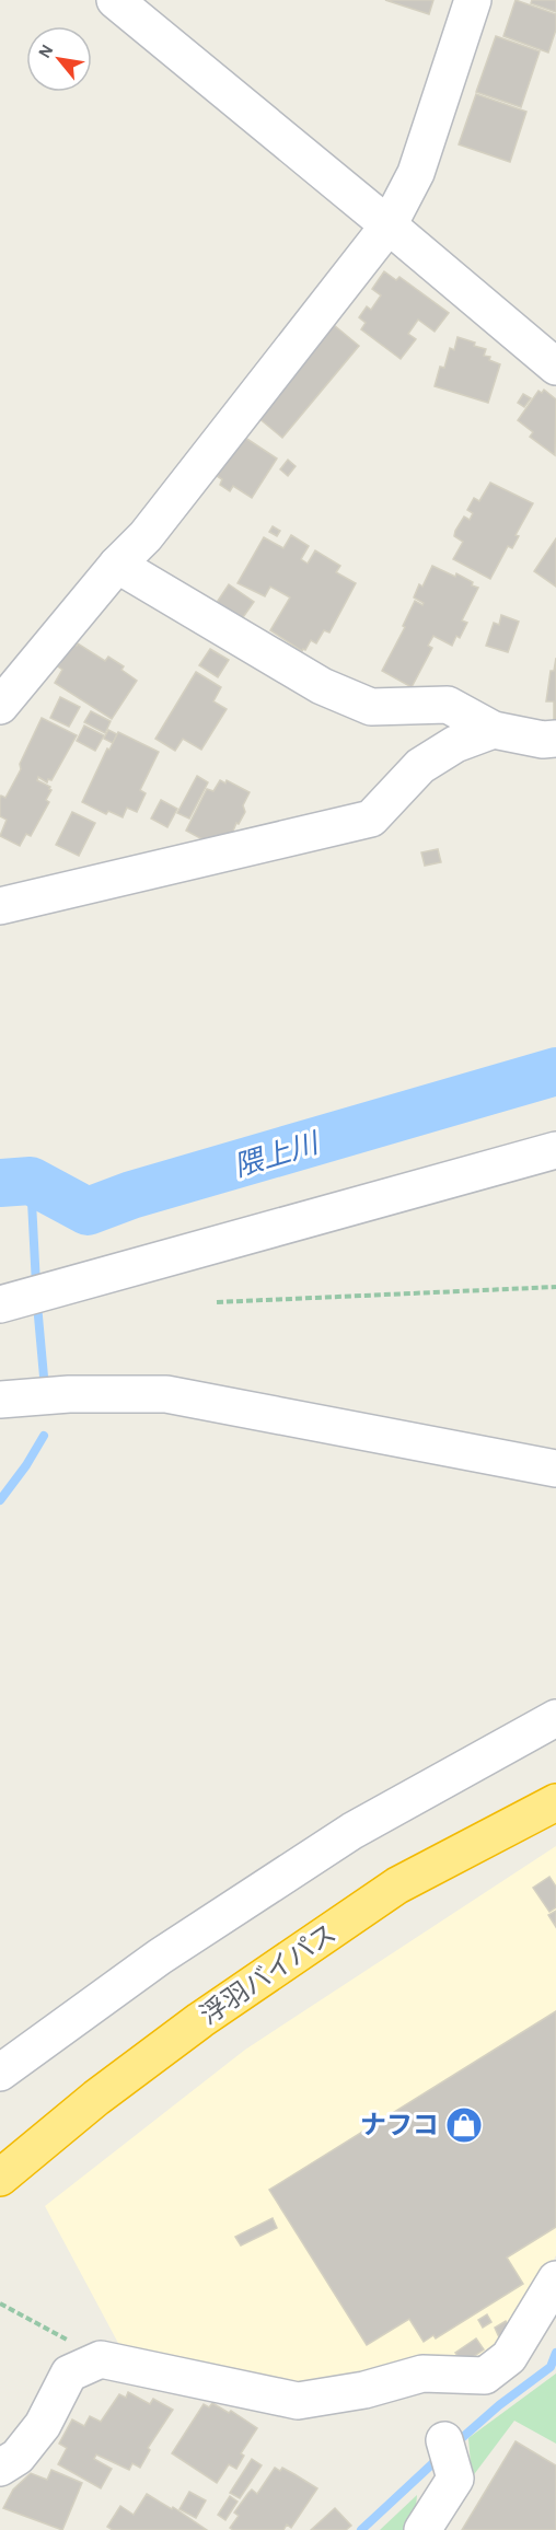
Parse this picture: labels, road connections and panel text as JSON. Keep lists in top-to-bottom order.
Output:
{
  "streets": {
    "highway": ["浮羽バイパス"]
  },
  "water": ["隈上川"],
  "places": {
    "shop": ["ナフコ"]
  },
  "north": "top left"
}
